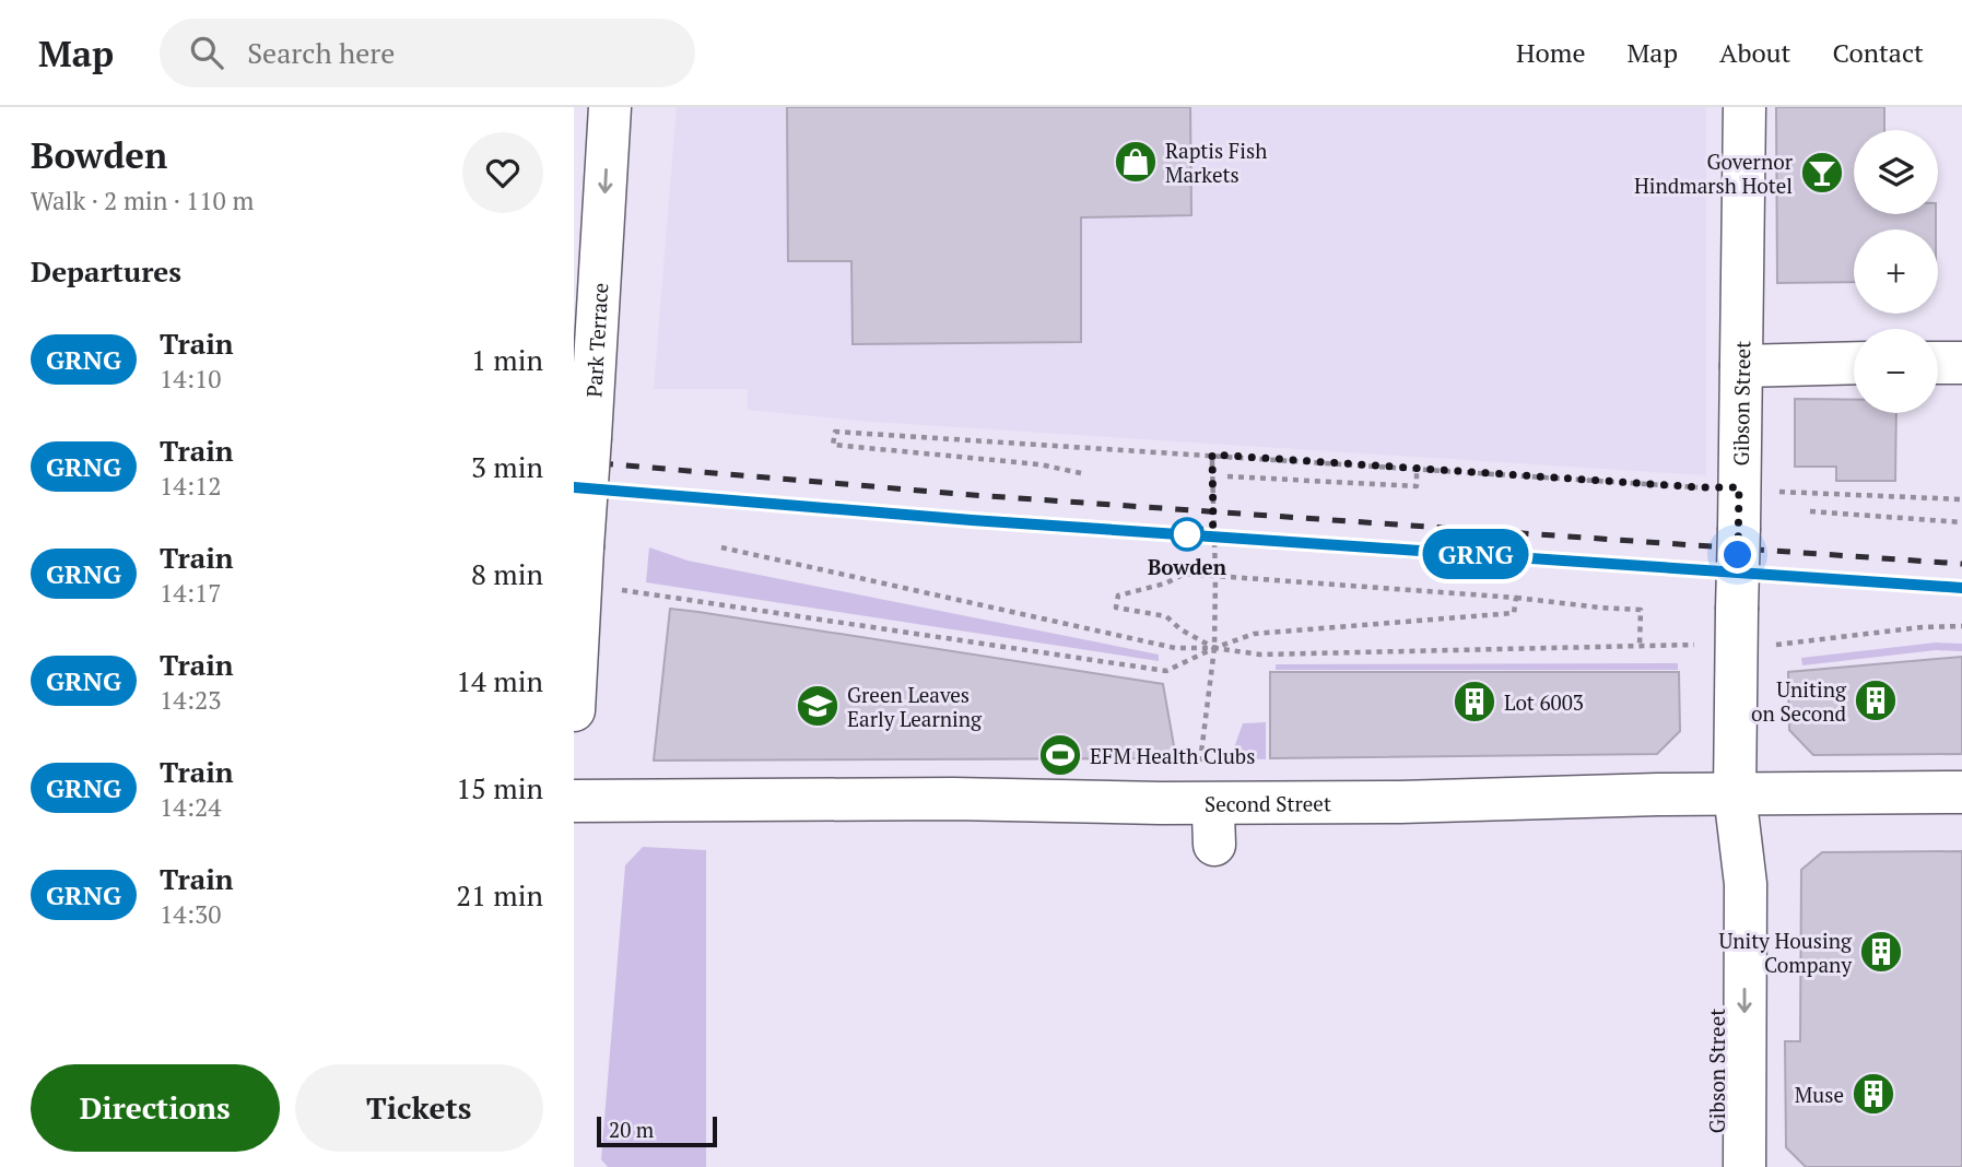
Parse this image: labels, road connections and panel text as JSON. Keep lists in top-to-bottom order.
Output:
{
  "streets": {
    "main road": ["Park Terrace", "Gibson Street", "Second Street"]
  },
  "crossings": [
    ["Gibson Street", "Second Street"]
  ],
  "one_way": ["Park Terrace"],
  "places": {
    "shop": ["Raptis Fish Markets"],
    "bar": ["Governor Hindmarsh Hotel"],
    "other": ["Bowden"],
    "building": [
      "Uniting on Second",
      "Lot 6003",
      "Unity Housing Company",
      "Muse"
    ],
    "school or university": ["Green Leaves Early Learning"],
    "sports": ["EFM Health Clubs"]
  },
  "scale_bar": "20 m",
  "page": {
    "header": "Map",
    "search": "Search here",
    "nav": [
      "Home",
      "Map",
      "About",
      "Contact"
    ],
    "heading": [
      ["Bowden", "Walk · 2 min · 110 m"],
      "Departures"
    ],
    "on_map": "GRNG",
    "map_buttons": ["+", "−"],
    "list": [
      {
        "mark": "GRNG",
        "name": "Train",
        "note": "14:10",
        "value": "1 min"
      },
      {
        "mark": "GRNG",
        "name": "Train",
        "note": "14:12",
        "value": "3 min"
      },
      {
        "mark": "GRNG",
        "name": "Train",
        "note": "14:17",
        "value": "8 min"
      },
      {
        "mark": "GRNG",
        "name": "Train",
        "note": "14:23",
        "value": "14 min"
      },
      {
        "mark": "GRNG",
        "name": "Train",
        "note": "14:24",
        "value": "15 min"
      },
      {
        "mark": "GRNG",
        "name": "Train",
        "note": "14:30",
        "value": "21 min"
      }
    ],
    "buttons": ["Directions", "Tickets"],
    "scale": "20 m"
  }
}
